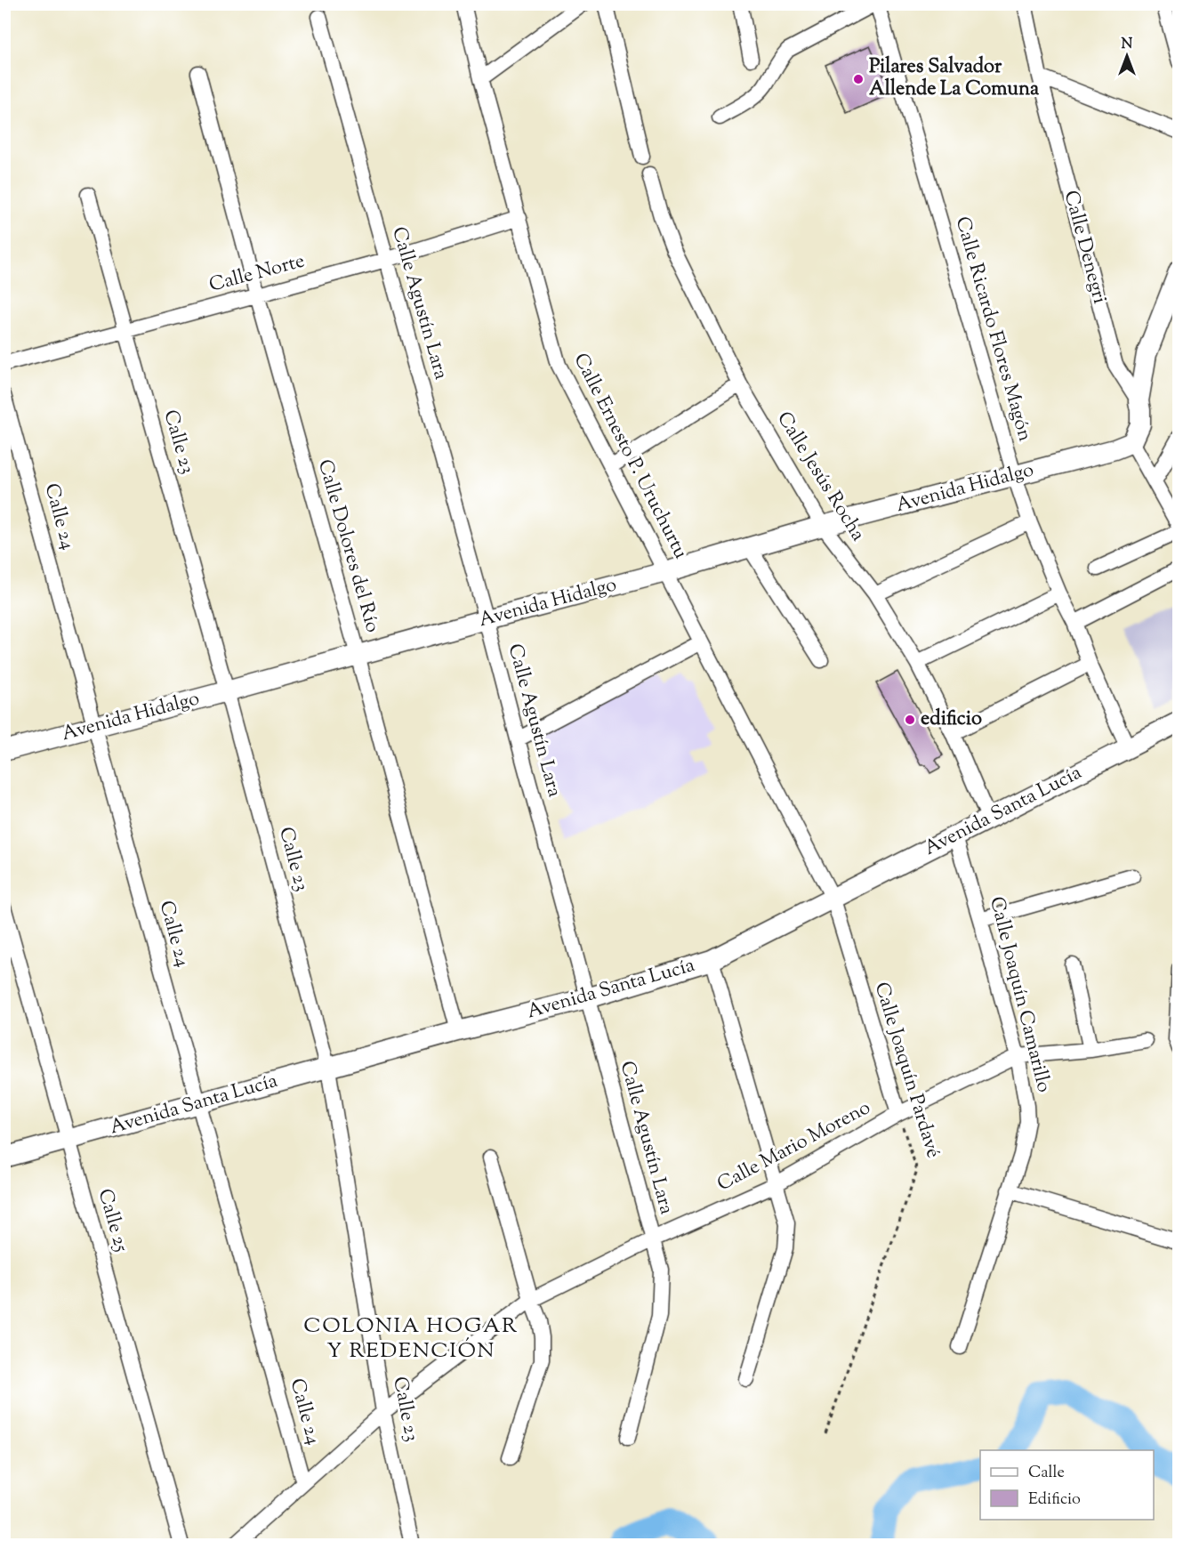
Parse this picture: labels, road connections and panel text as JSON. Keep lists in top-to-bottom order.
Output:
{
  "streets": {
    "street": [
      "Calle Denegri",
      "Calle Norte",
      "Calle Agustín Lara",
      "Calle Ricardo Flores Magón",
      "Calle 23",
      "Calle Ernesto P. Uruchurtu",
      "Calle Jesús Rocha",
      "Avenida Hidalgo",
      "Calle 24",
      "Calle Dolores del Río",
      "Avenida Santa Lucía",
      "Calle Joaquín Camarillo",
      "Calle Joaquín Pardavé",
      "Calle Mario Moreno",
      "Calle 25"
    ]
  },
  "crossings": [
    ["Calle Norte", "Calle Agustín Lara"],
    ["Calle Norte", "Calle 23"],
    ["Calle Norte", "Calle Ernesto P. Uruchurtu"],
    ["Calle Norte", "Calle Dolores del Río"],
    ["Calle Agustín Lara", "Avenida Hidalgo"],
    ["Calle Agustín Lara", "Avenida Santa Lucía"],
    ["Calle Agustín Lara", "Calle Mario Moreno"],
    ["Calle Ricardo Flores Magón", "Avenida Hidalgo"],
    ["Calle Ricardo Flores Magón", "Avenida Santa Lucía"],
    ["Calle 23", "Avenida Hidalgo"],
    ["Calle 23", "Avenida Santa Lucía"],
    ["Calle 23", "Calle Mario Moreno"],
    ["Calle Ernesto P. Uruchurtu", "Avenida Hidalgo"],
    ["Calle Ernesto P. Uruchurtu", "Avenida Santa Lucía"],
    ["Calle Ernesto P. Uruchurtu", "Calle Joaquín Pardavé"],
    ["Calle Jesús Rocha", "Avenida Hidalgo"],
    ["Calle Jesús Rocha", "Avenida Santa Lucía"],
    ["Avenida Hidalgo", "Calle 24"],
    ["Avenida Hidalgo", "Calle Dolores del Río"],
    ["Calle 24", "Avenida Santa Lucía"],
    ["Calle 24", "Calle Mario Moreno"],
    ["Calle Dolores del Río", "Avenida Santa Lucía"],
    ["Avenida Santa Lucía", "Calle Joaquín Camarillo"],
    ["Avenida Santa Lucía", "Calle Joaquín Pardavé"],
    ["Avenida Santa Lucía", "Calle 25"],
    ["Calle Joaquín Camarillo", "Calle Mario Moreno"],
    ["Calle Joaquín Pardavé", "Calle Mario Moreno"]
  ],
  "districts": ["COLONIA HOGAR Y REDENCIÓN"],
  "places": ["Pilares Salvador Allende La Comuna", "edificio"],
  "legend": ["Calle", "Edificio"],
  "north": "top"
}
